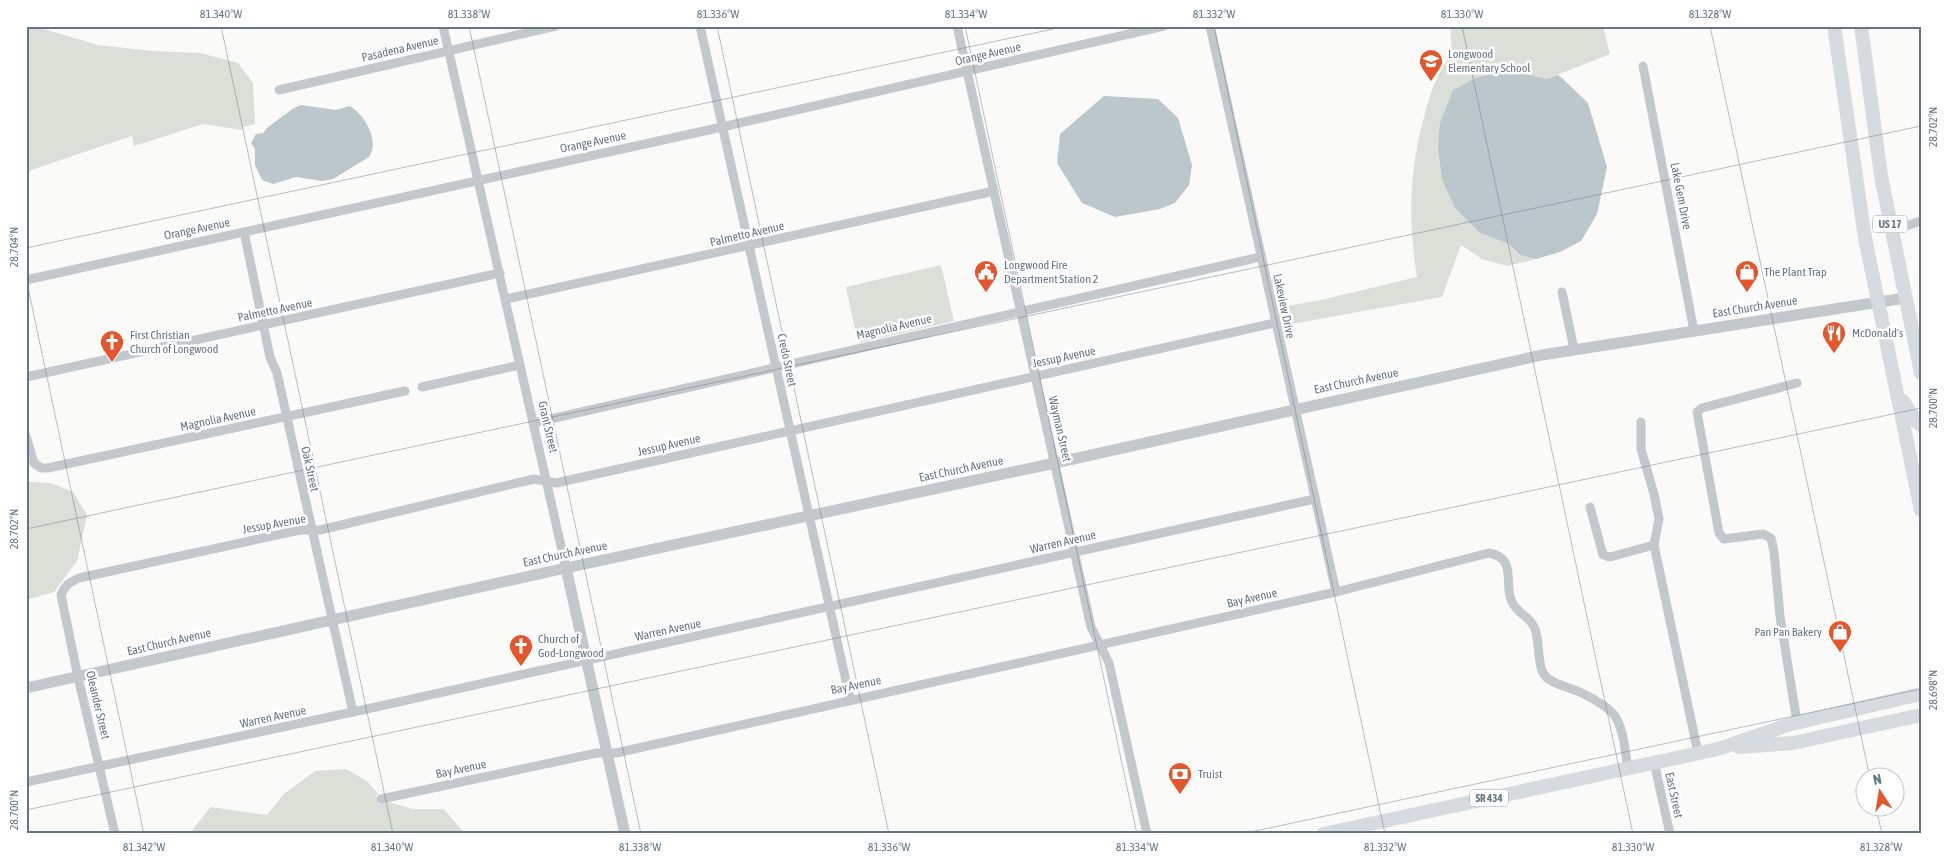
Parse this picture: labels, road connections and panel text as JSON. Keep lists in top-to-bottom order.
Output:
{
  "streets": {
    "main road": ["US 17", "SR 434"],
    "street": [
      "Pasadena Avenue",
      "Orange Avenue",
      "Lake Gem Drive",
      "Palmetto Avenue",
      "Lakeview Drive",
      "East Church Avenue",
      "Magnolia Avenue",
      "Jessup Avenue",
      "Credo Street",
      "Grant Street",
      "Wayman Street",
      "Oak Street",
      "Warren Avenue",
      "Bay Avenue",
      "Oleander Street",
      "East Street"
    ]
  },
  "crossings": [
    ["Pasadena Avenue", "Grant Street"],
    ["Orange Avenue", "Credo Street"],
    ["Orange Avenue", "Grant Street"],
    ["Orange Avenue", "Wayman Street"],
    ["Orange Avenue", "Oak Street"],
    ["Lake Gem Drive", "East Church Avenue"],
    ["US 17", "East Church Avenue"],
    ["Palmetto Avenue", "Credo Street"],
    ["Palmetto Avenue", "Grant Street"],
    ["Palmetto Avenue", "Wayman Street"],
    ["Palmetto Avenue", "Oak Street"],
    ["Lakeview Drive", "East Church Avenue"],
    ["Lakeview Drive", "Magnolia Avenue"],
    ["Lakeview Drive", "Jessup Avenue"],
    ["Lakeview Drive", "Warren Avenue"],
    ["Lakeview Drive", "Bay Avenue"],
    ["East Church Avenue", "Credo Street"],
    ["East Church Avenue", "Grant Street"],
    ["East Church Avenue", "Wayman Street"],
    ["East Church Avenue", "Oak Street"],
    ["East Church Avenue", "Oleander Street"],
    ["Magnolia Avenue", "Credo Street"],
    ["Magnolia Avenue", "Grant Street"],
    ["Magnolia Avenue", "Wayman Street"],
    ["Magnolia Avenue", "Oak Street"],
    ["Jessup Avenue", "Credo Street"],
    ["Jessup Avenue", "Grant Street"],
    ["Jessup Avenue", "Wayman Street"],
    ["Jessup Avenue", "Oak Street"],
    ["Jessup Avenue", "Oleander Street"],
    ["Credo Street", "Warren Avenue"],
    ["Credo Street", "Bay Avenue"],
    ["Grant Street", "Warren Avenue"],
    ["Grant Street", "Bay Avenue"],
    ["Wayman Street", "Warren Avenue"],
    ["Wayman Street", "Bay Avenue"],
    ["Oak Street", "Warren Avenue"],
    ["Warren Avenue", "Oleander Street"],
    ["Bay Avenue", "SR 434"],
    ["East Street", "SR 434"]
  ],
  "places": {
    "school or university": ["Longwood Elementary School"],
    "public building": ["Longwood Fire Department Station 2"],
    "shop": ["The Plant Trap", "Pan Pan Bakery"],
    "restaurant": ["McDonald's"],
    "church": ["First Christian Church of Longwood", "Church of God-Longwood"],
    "bank": ["Truist"]
  },
  "north": "top",
  "coordinates": [
    "81.340°W",
    "81.338°W",
    "81.336°W",
    "81.334°W",
    "81.332°W",
    "81.330°W",
    "81.328°W",
    "28.702°N",
    "28.704°N",
    "28.700°N",
    "28.698°N",
    "81.342°W"
  ]
}
